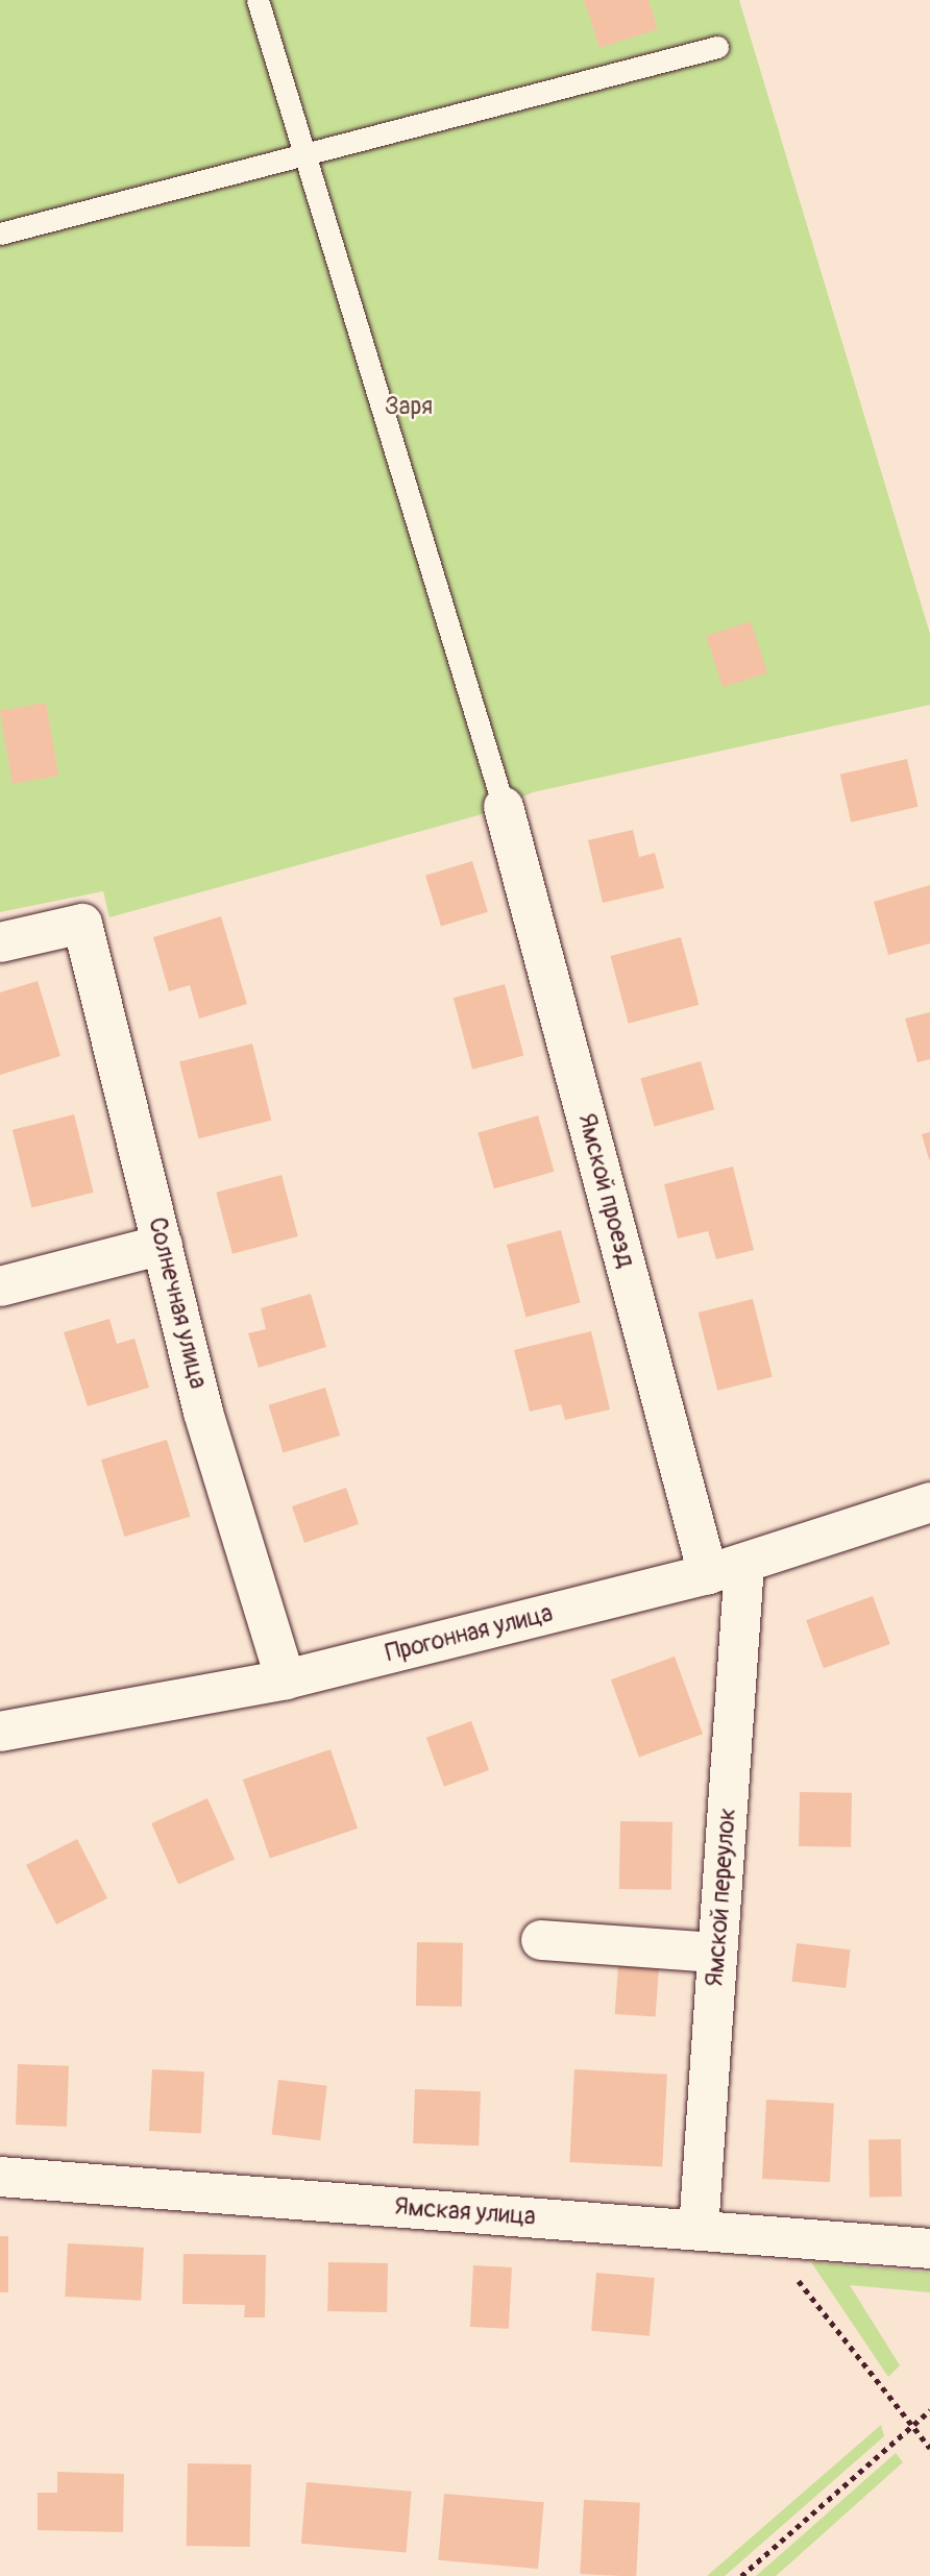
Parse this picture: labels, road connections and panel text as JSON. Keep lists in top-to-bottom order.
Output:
{
  "streets": {
    "street": [
      "Ямской проезд",
      "Солнечная улица",
      "Прогонная улица",
      "Ямской переулок",
      "Ямская улица"
    ]
  },
  "crossings": [
    ["Ямской проезд", "Прогонная улица"],
    ["Ямской проезд", "Ямской переулок"],
    ["Солнечная улица", "Прогонная улица"],
    ["Прогонная улица", "Ямской переулок"],
    ["Ямской переулок", "Ямская улица"]
  ],
  "parks": ["Заря"]
}
